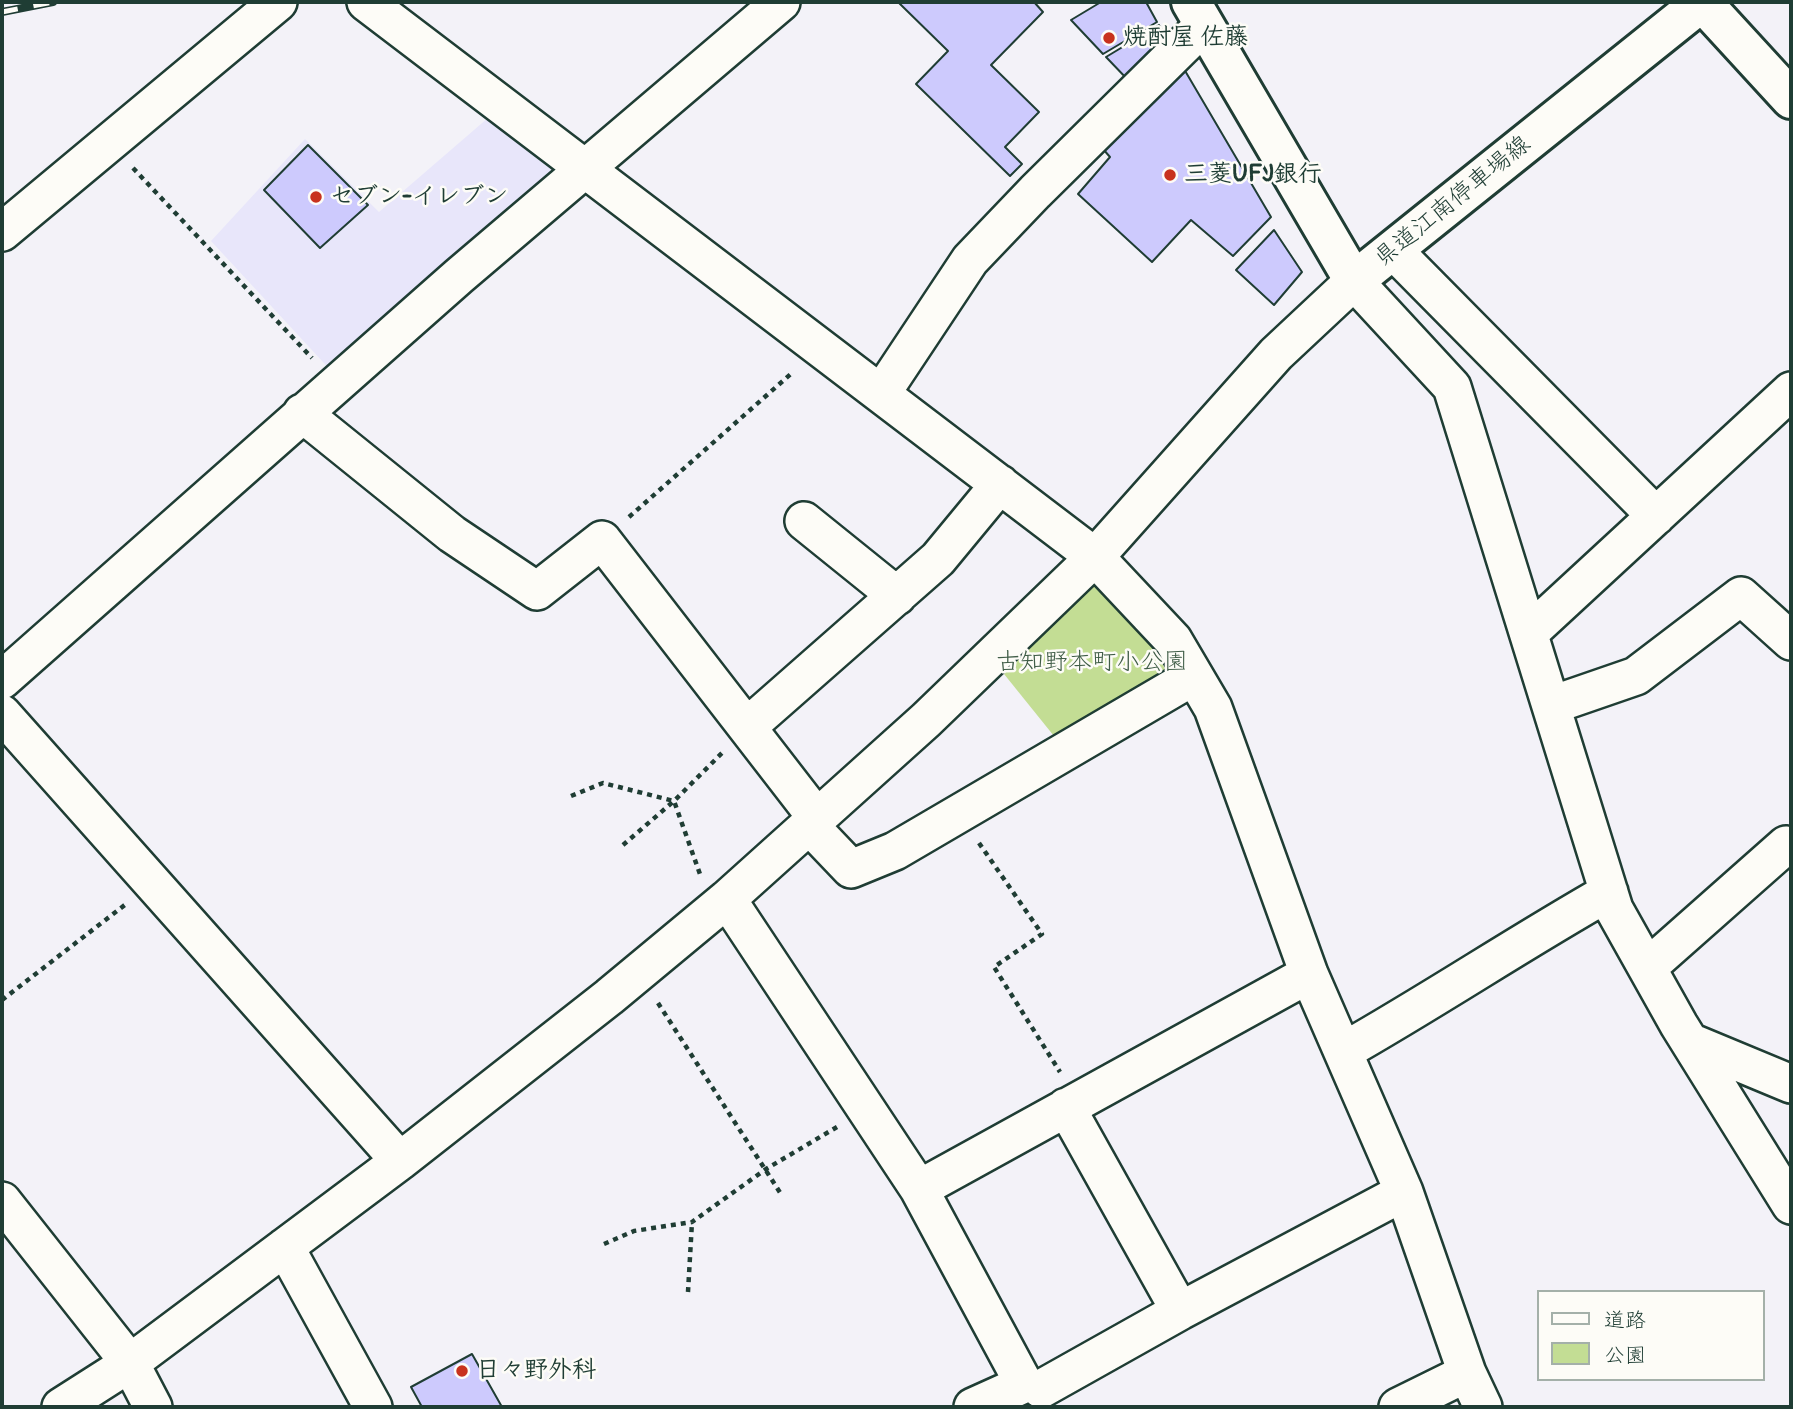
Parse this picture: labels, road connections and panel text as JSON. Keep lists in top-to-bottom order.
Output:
{
  "streets": {
    "main road": ["県道江南停車場線"]
  },
  "parks": ["古知野本町小公園"],
  "places": [
    "焼酎屋 佐藤",
    "三菱UFJ銀行",
    "セブン-イレブン",
    "日々野外科"
  ],
  "legend": ["道路", "公園"]
}
